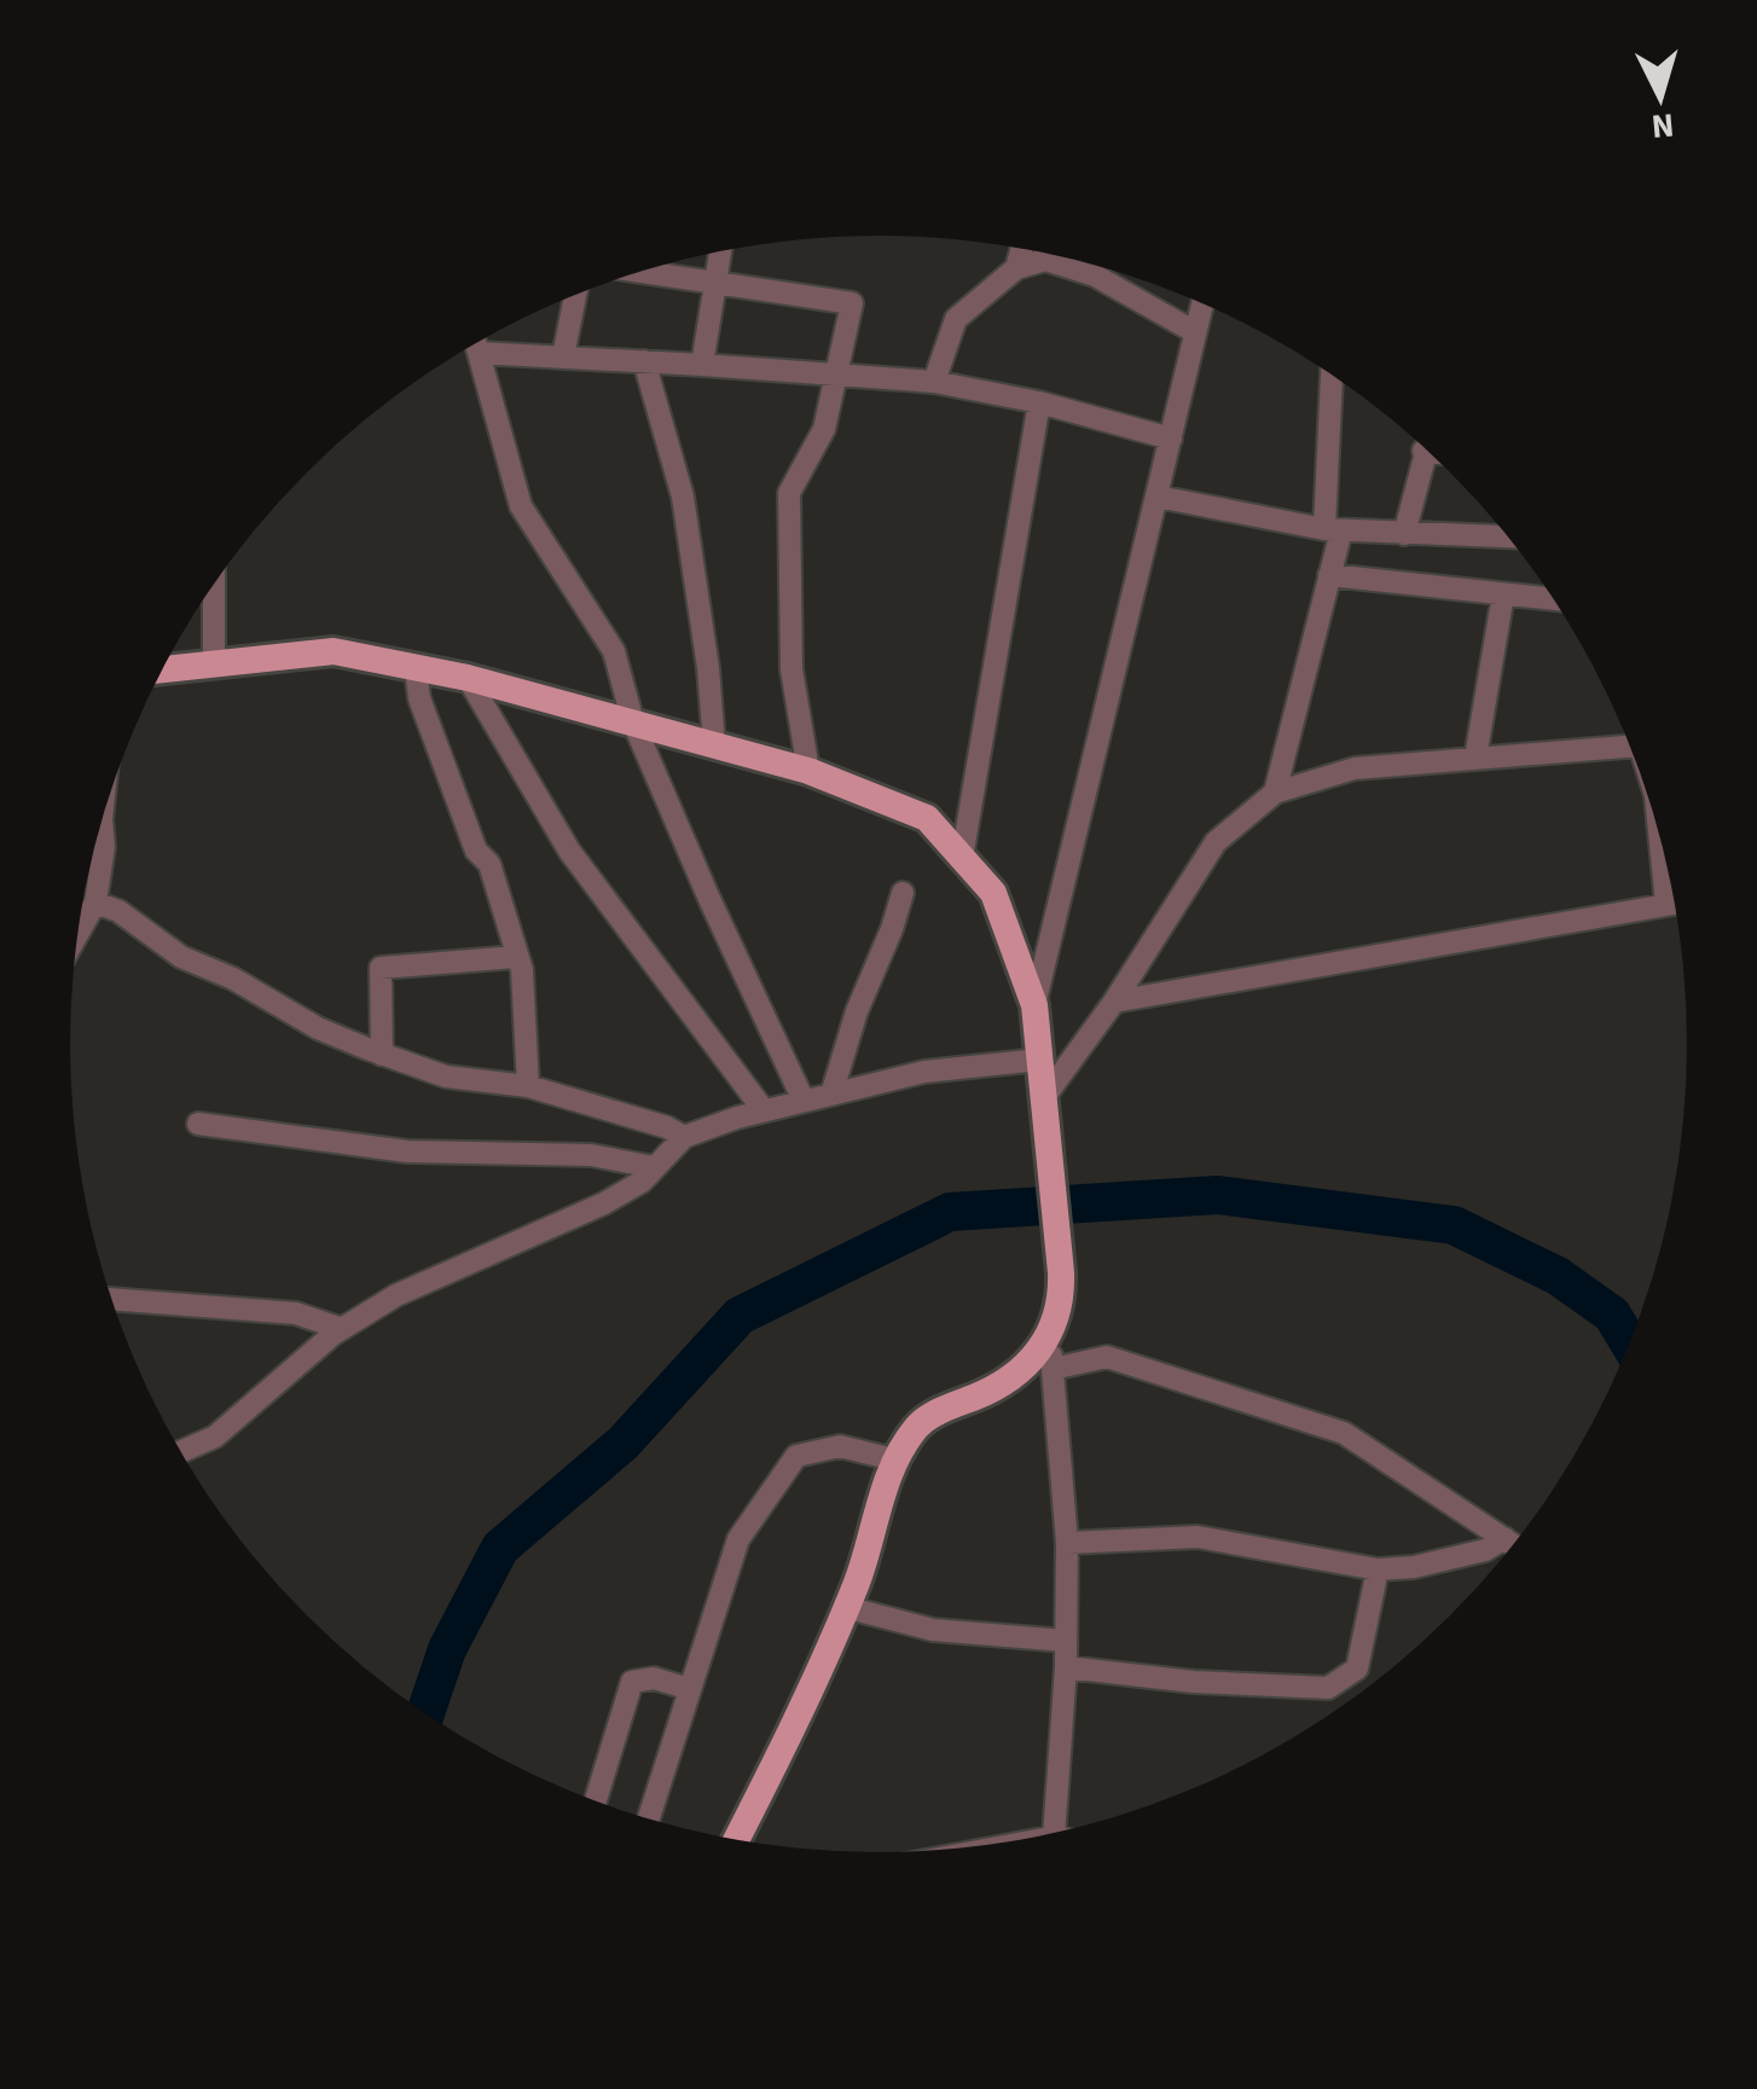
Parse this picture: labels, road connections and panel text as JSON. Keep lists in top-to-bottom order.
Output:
{
  "north": "bottom"
}
